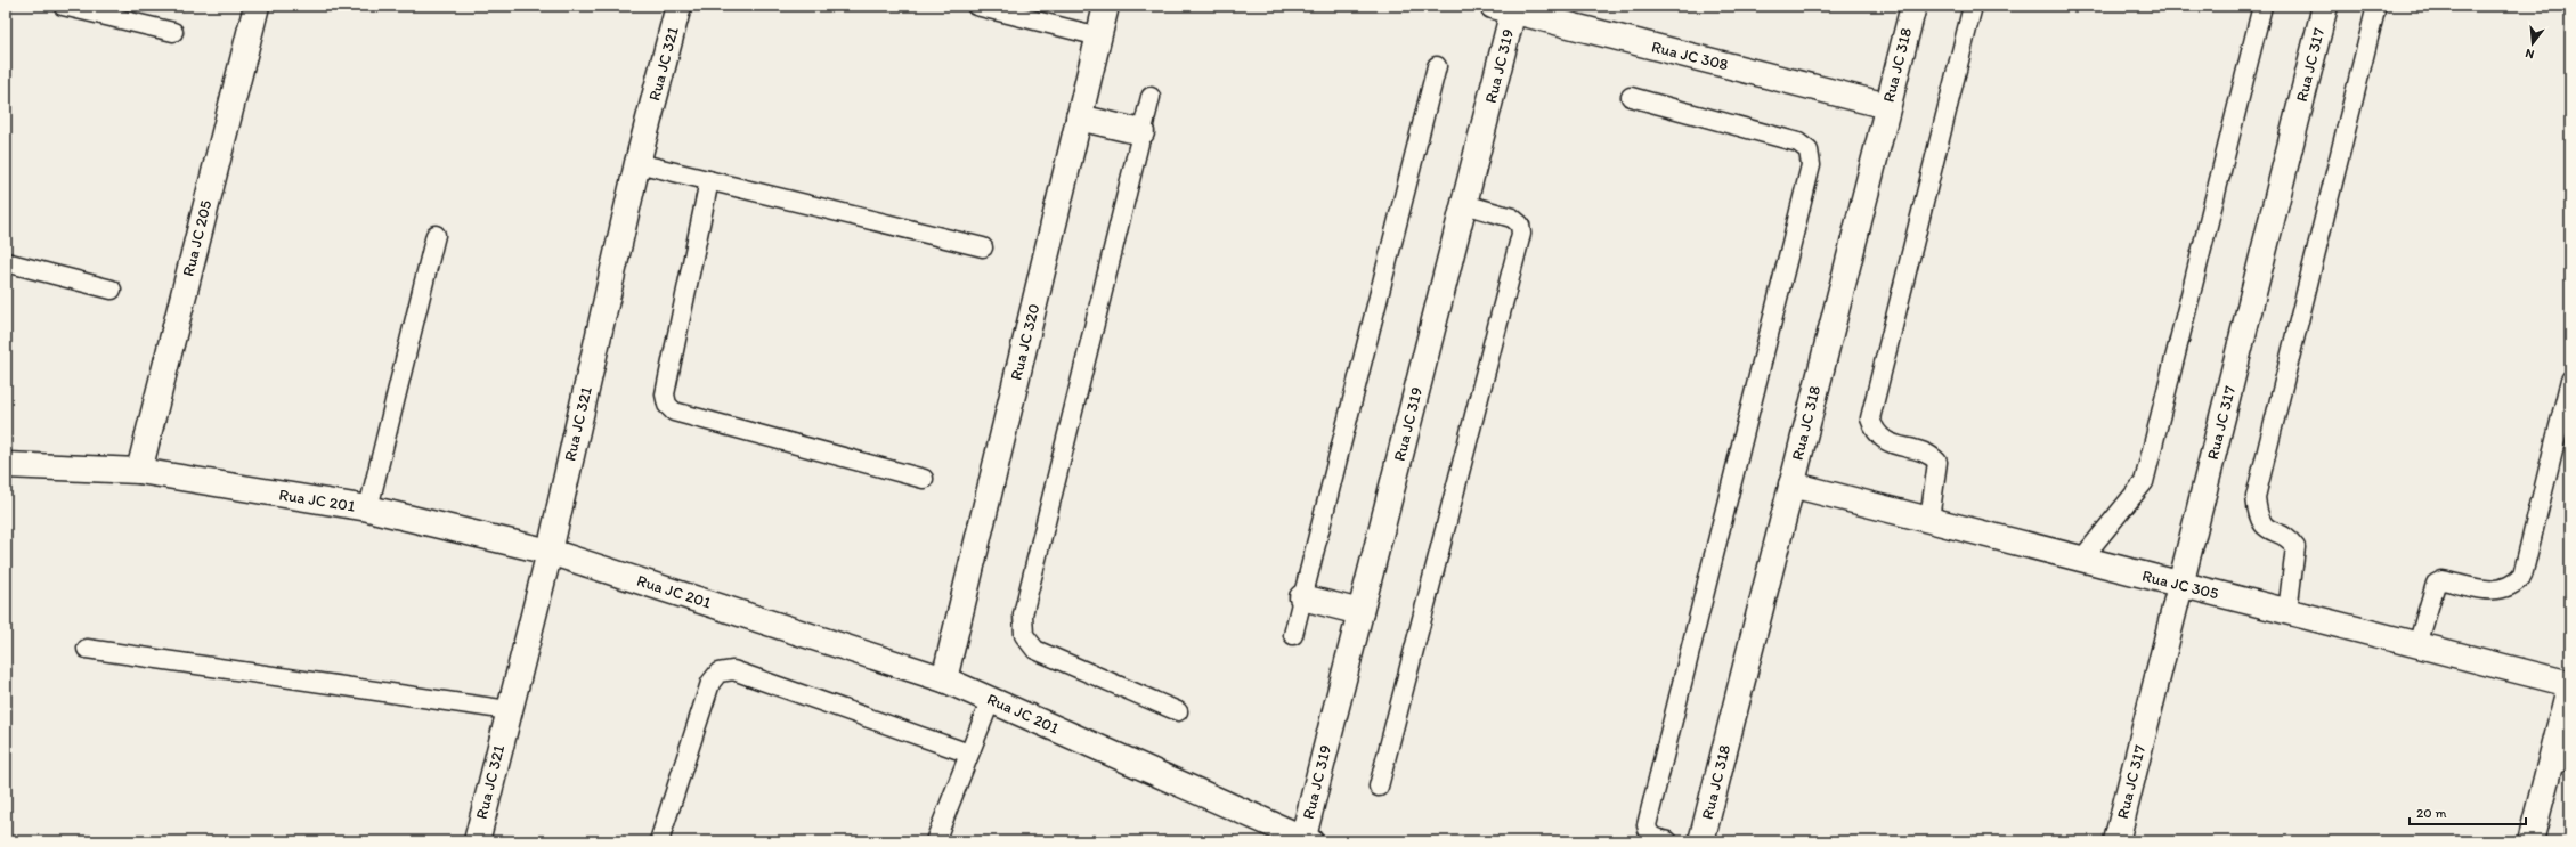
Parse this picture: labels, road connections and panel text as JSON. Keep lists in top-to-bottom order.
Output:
{
  "streets": {
    "street": [
      "Rua JC 308",
      "Rua JC 321",
      "Rua JC 318",
      "Rua JC 317",
      "Rua JC 319",
      "Rua JC 205",
      "Rua JC 320",
      "Rua JC 201",
      "Rua JC 305"
    ]
  },
  "crossings": [
    ["Rua JC 308", "Rua JC 318"],
    ["Rua JC 308", "Rua JC 319"],
    ["Rua JC 321", "Rua JC 201"],
    ["Rua JC 318", "Rua JC 305"],
    ["Rua JC 317", "Rua JC 305"],
    ["Rua JC 319", "Rua JC 201"],
    ["Rua JC 205", "Rua JC 201"],
    ["Rua JC 320", "Rua JC 201"]
  ],
  "scale_bar": "20 m",
  "north": "bottom"
}
